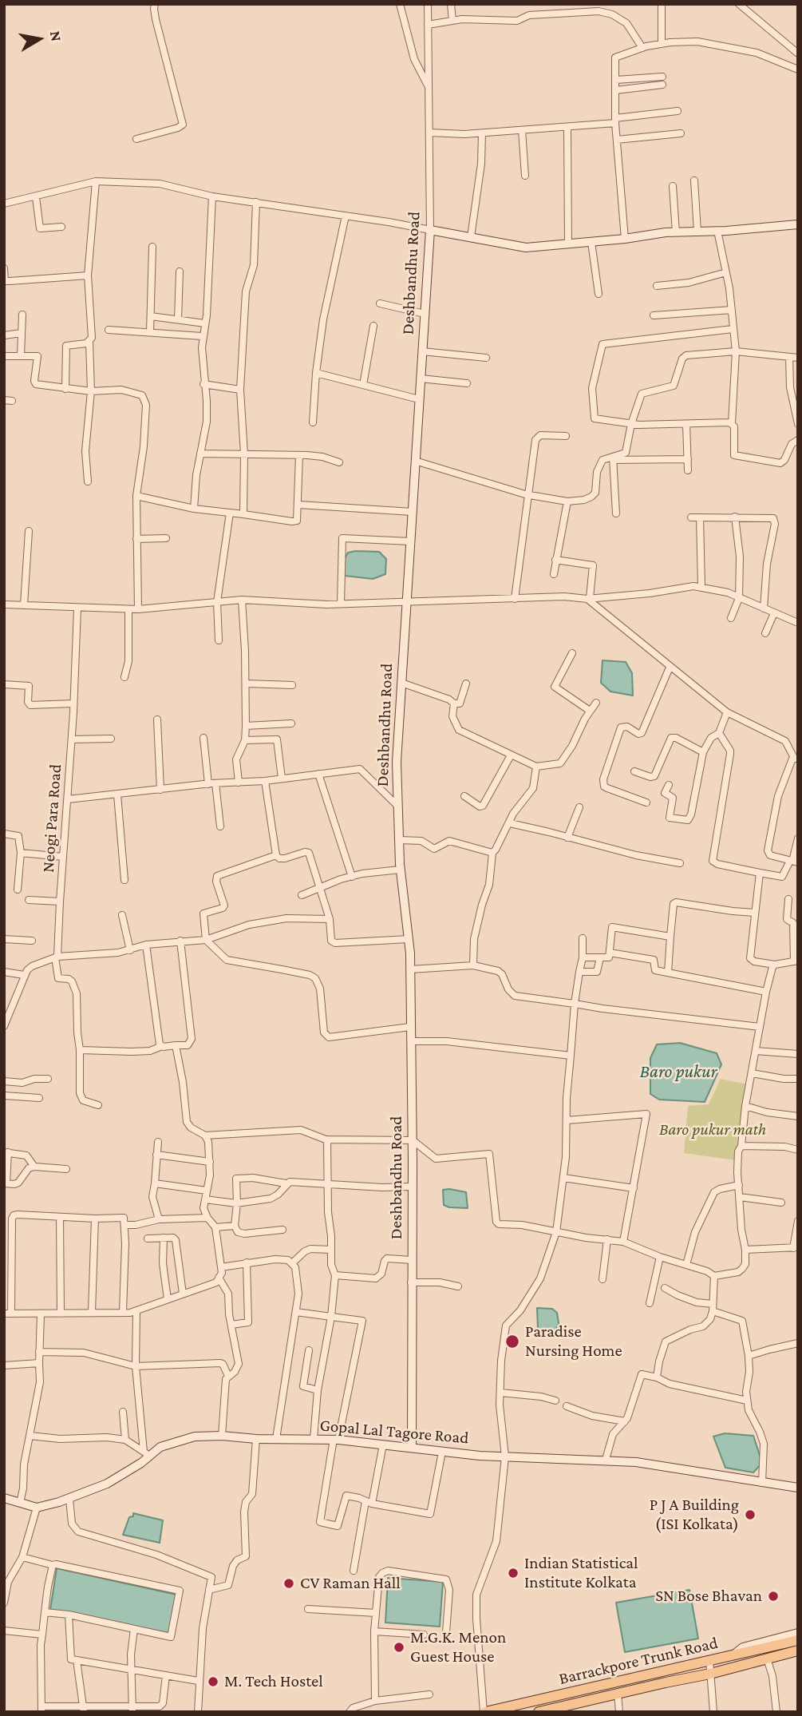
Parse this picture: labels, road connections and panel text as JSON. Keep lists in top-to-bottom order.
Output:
{
  "streets": {
    "main road": ["Barrackpore Trunk Road"],
    "street": ["Deshbandhu Road", "Neogi Para Road", "Gopal Lal Tagore Road"]
  },
  "crossings": [
    ["Deshbandhu Road", "Gopal Lal Tagore Road"]
  ],
  "water": ["Baro pukur"],
  "parks": ["Baro pukur math"],
  "places": [
    "Paradise Nursing Home",
    "P J A Building (ISI Kolkata)",
    "Indian Statistical Institute Kolkata",
    "CV Raman Hall",
    "SN Bose Bhavan",
    "M.G.K. Menon Guest House",
    "M. Tech Hostel"
  ],
  "north": "right"
}
